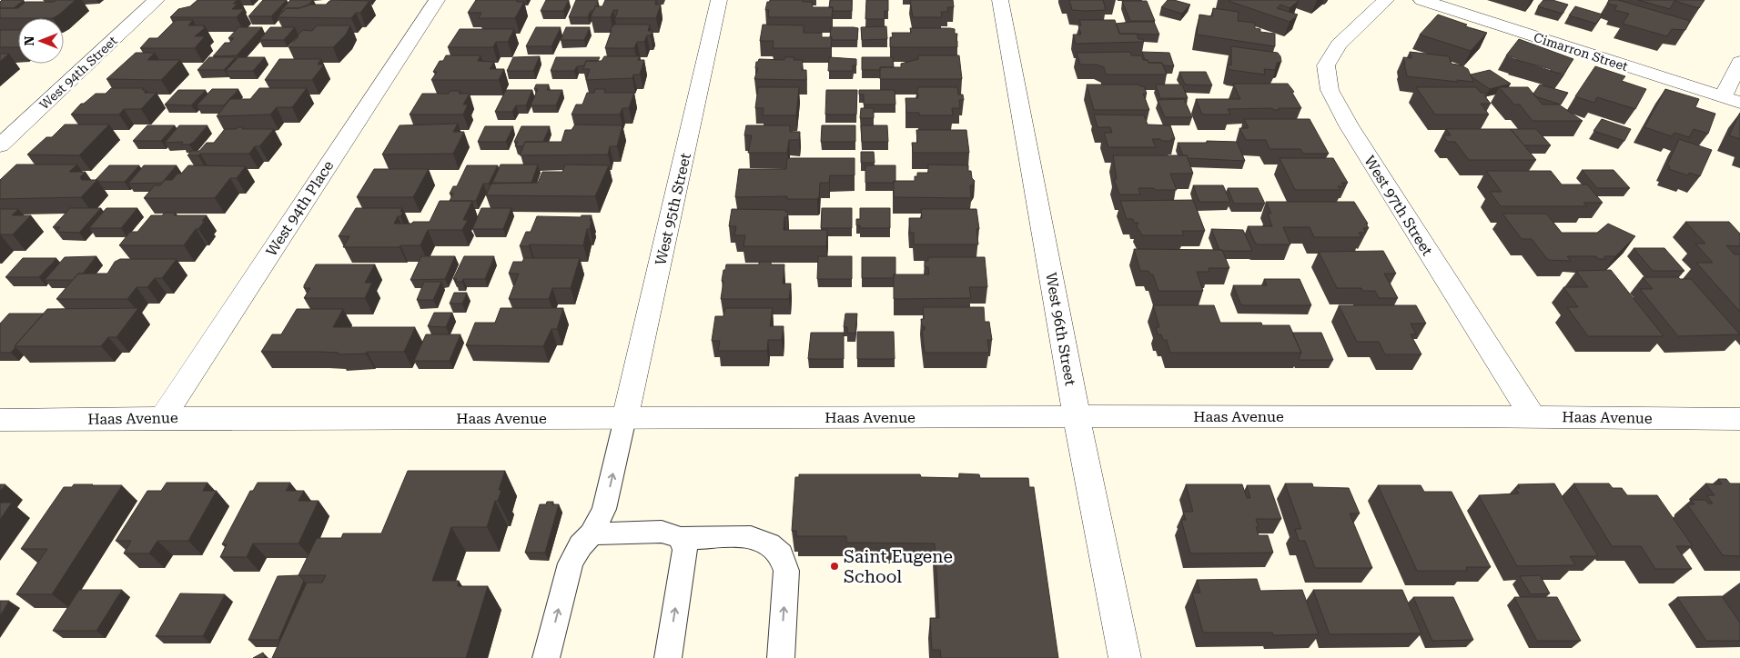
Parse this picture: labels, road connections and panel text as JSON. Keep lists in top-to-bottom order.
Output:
{
  "streets": {
    "street": [
      "Cimarron Street",
      "West 94th Street",
      "West 97th Street",
      "West 94th Place",
      "West 95th Street",
      "West 96th Street",
      "Haas Avenue"
    ]
  },
  "crossings": [
    ["West 97th Street", "Haas Avenue"],
    ["West 94th Place", "Haas Avenue"],
    ["West 95th Street", "Haas Avenue"],
    ["West 96th Street", "Haas Avenue"]
  ],
  "places": ["Saint Eugene School"],
  "north": "left"
}
